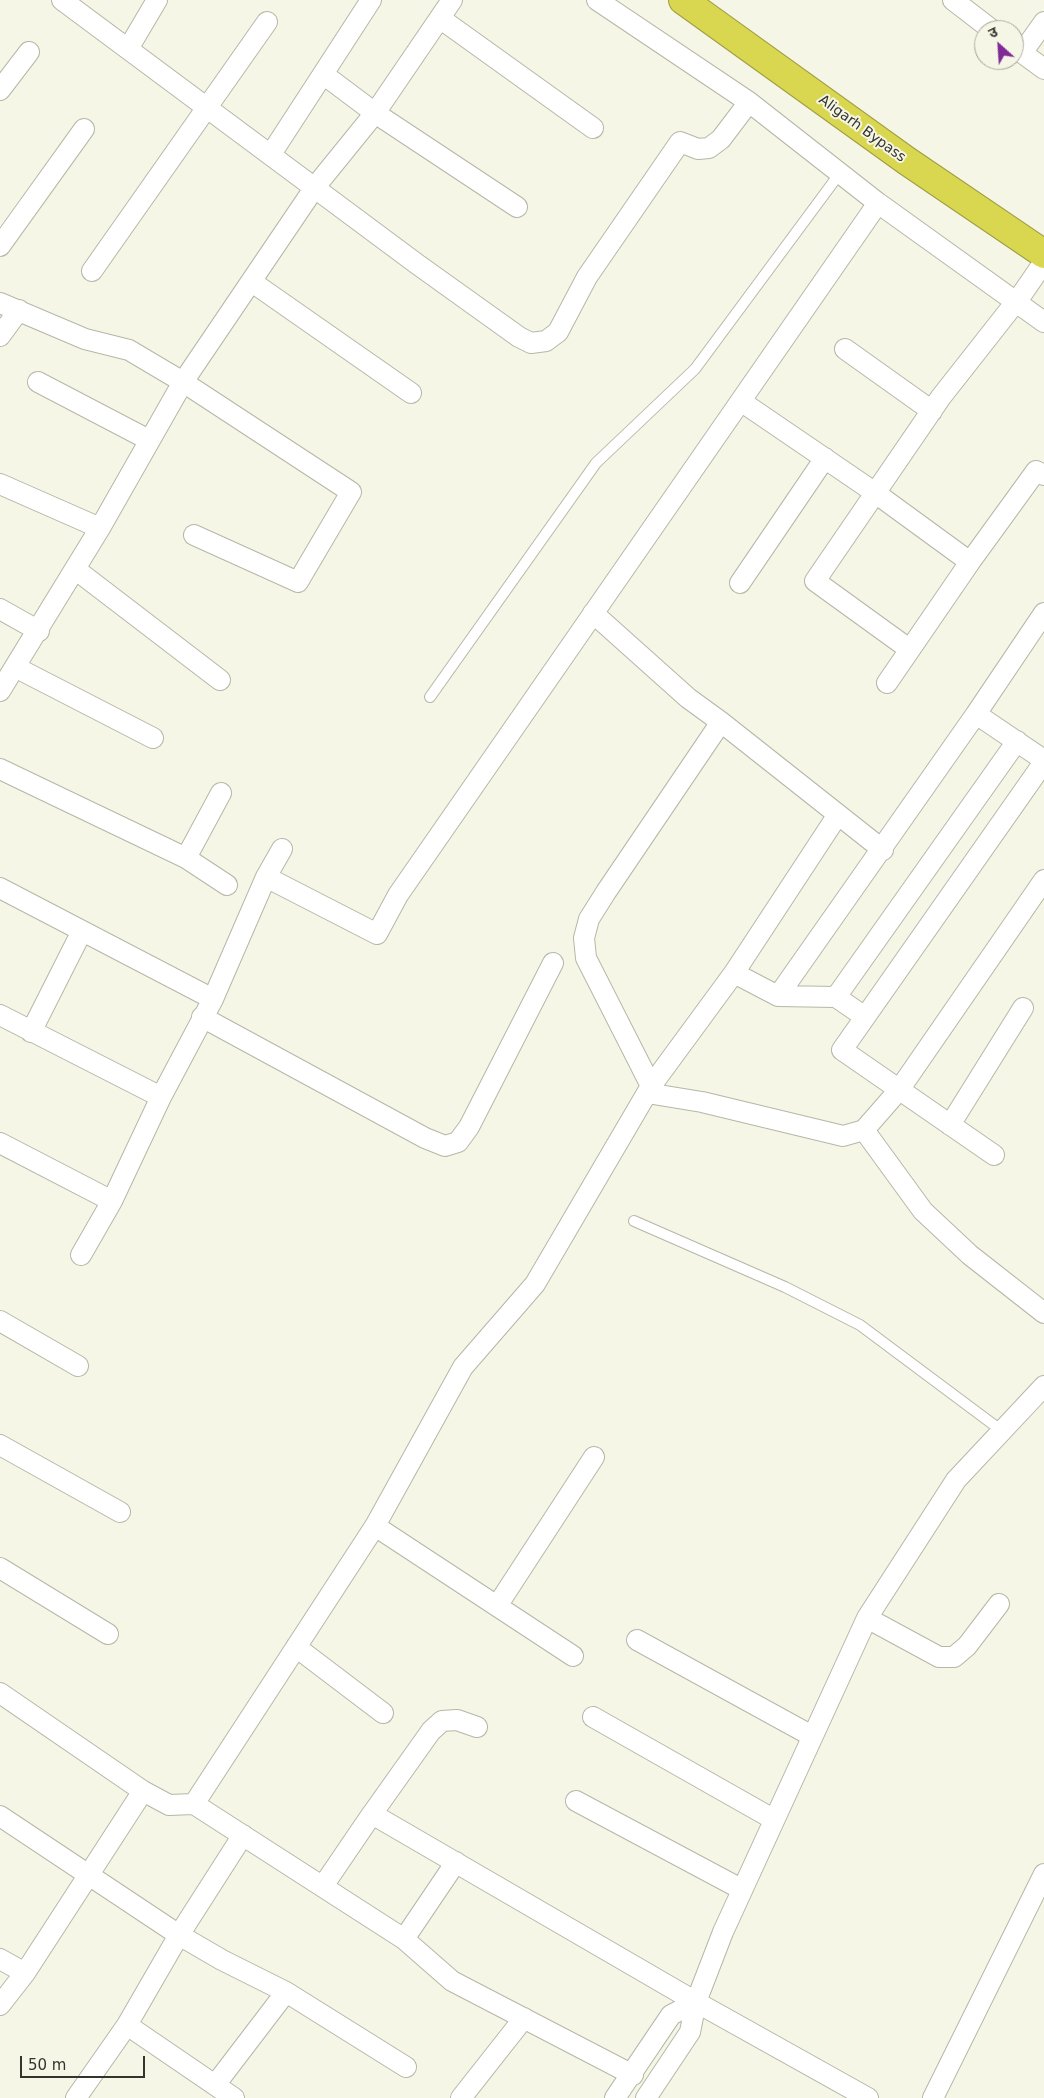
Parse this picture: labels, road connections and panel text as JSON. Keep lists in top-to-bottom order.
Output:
{
  "streets": {
    "highway": ["Aligarh Bypass"]
  },
  "scale_bar": "50 m",
  "north": "top left"
}
